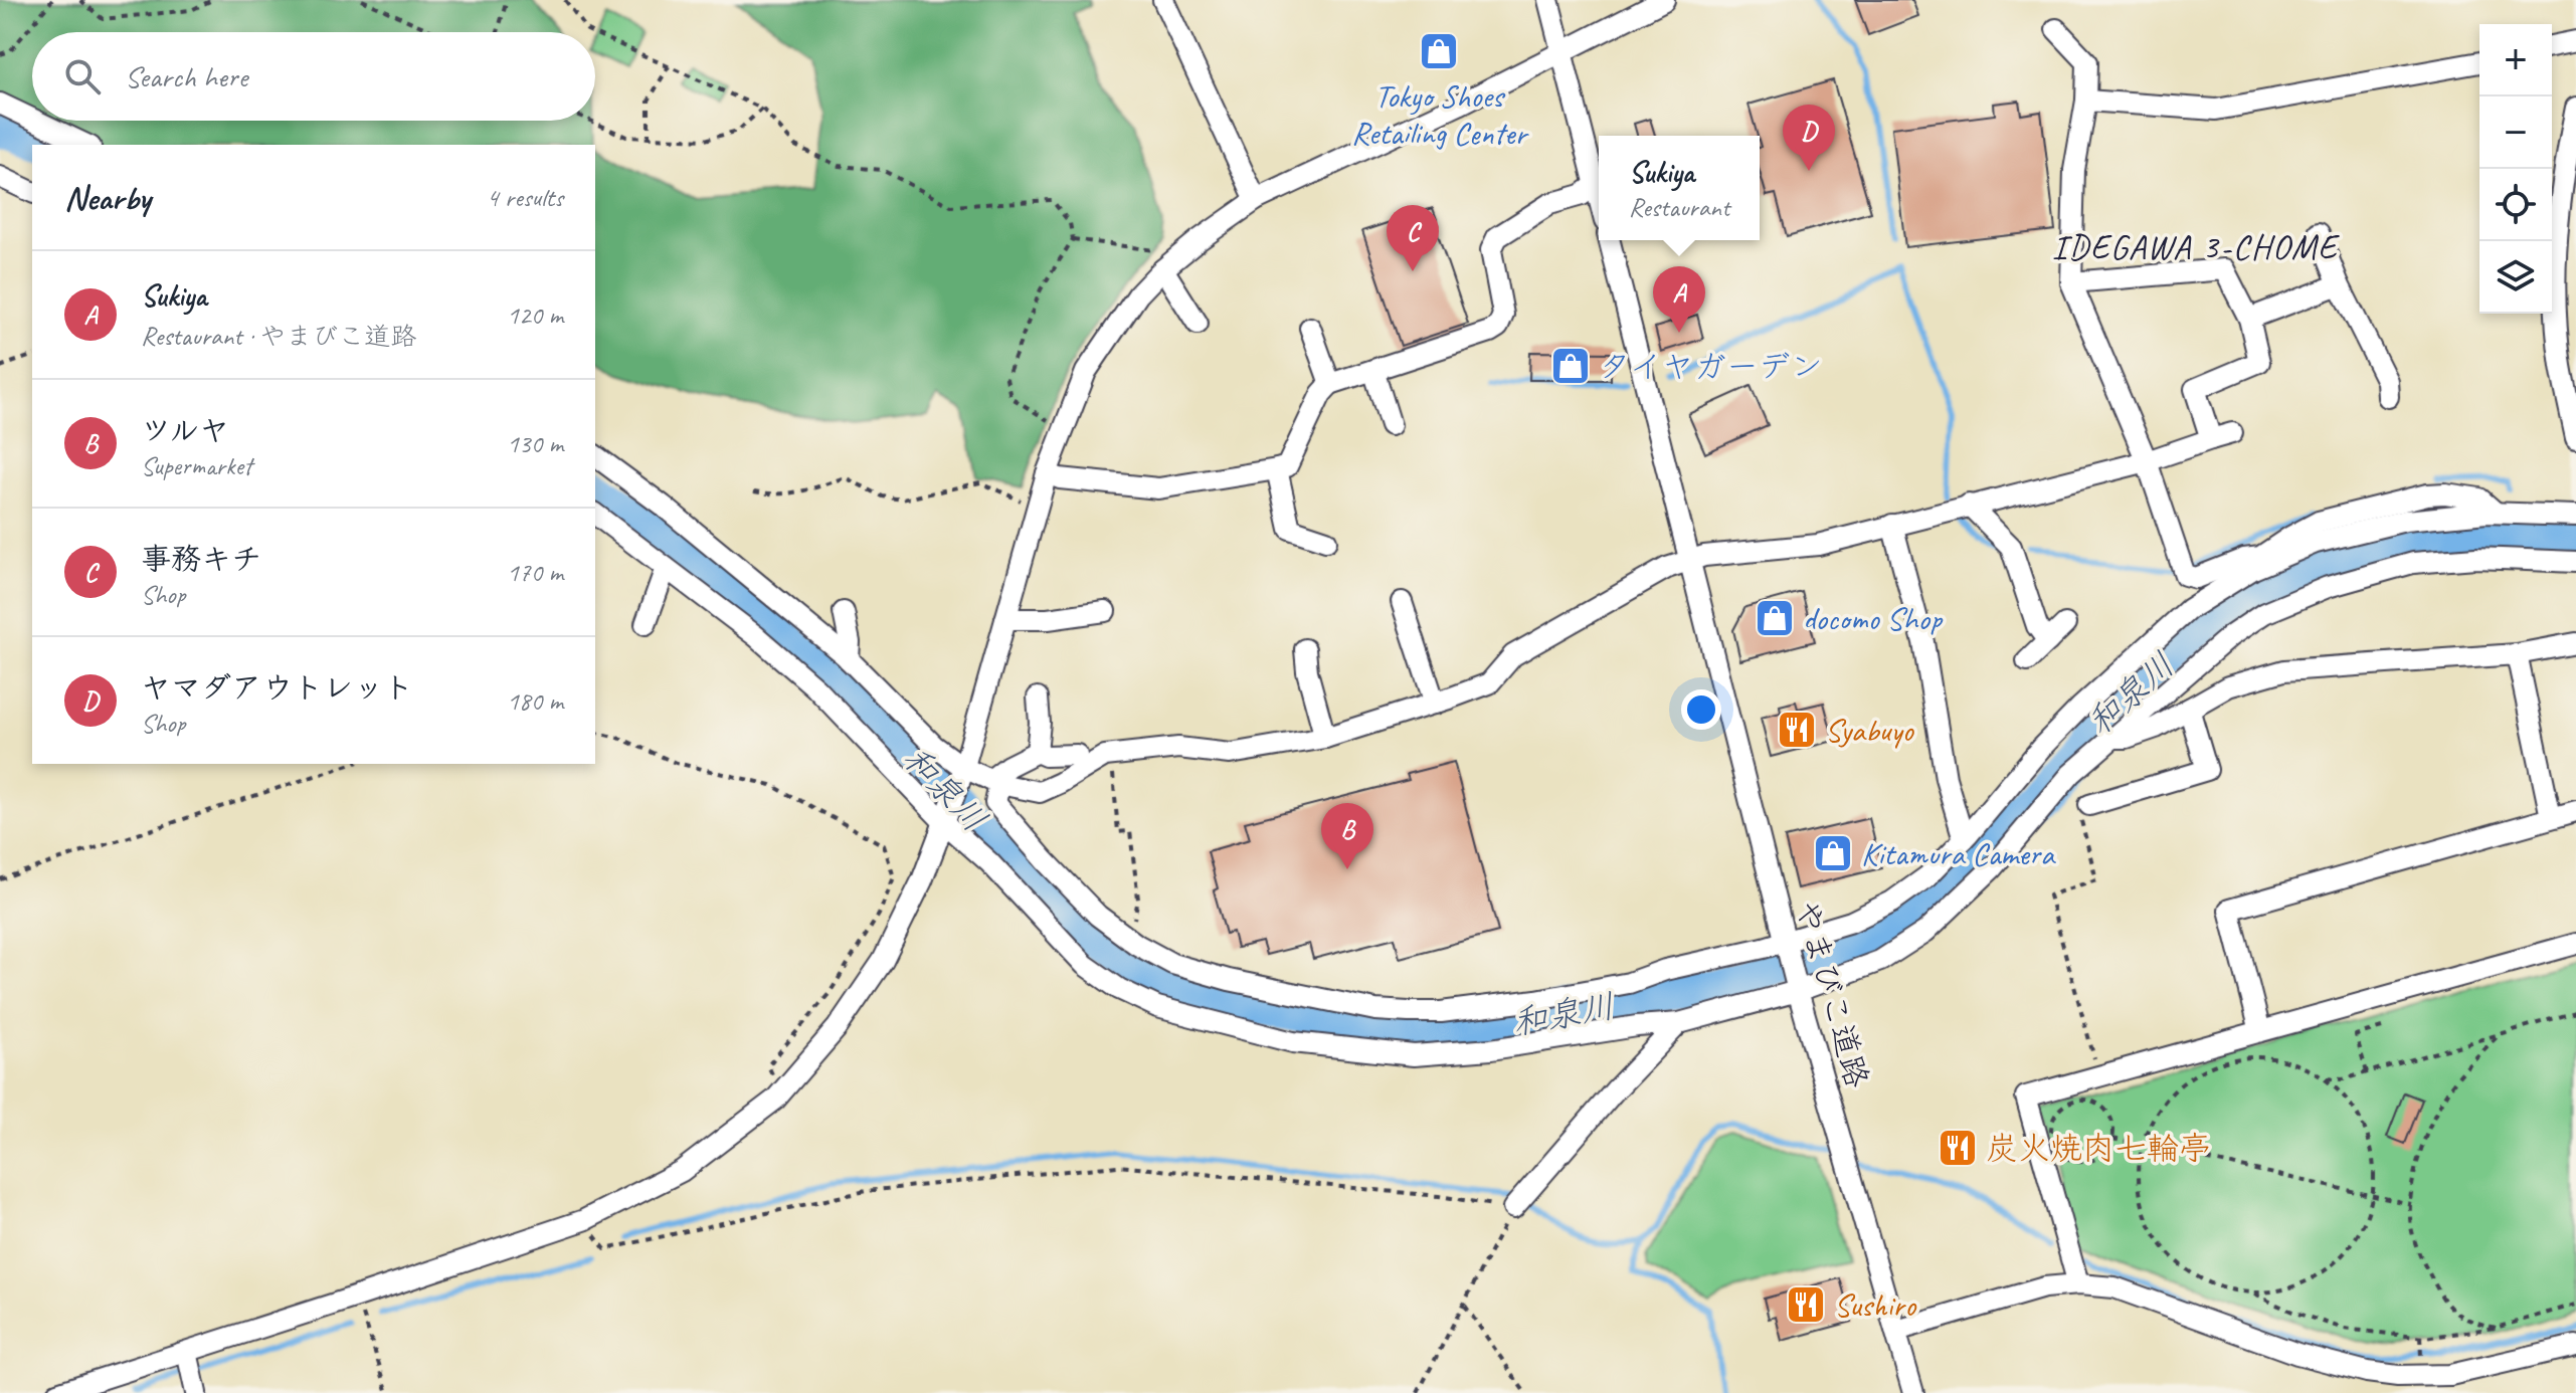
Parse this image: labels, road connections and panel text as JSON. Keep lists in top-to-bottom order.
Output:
{
  "streets": {
    "street": ["やまびこ道路"]
  },
  "districts": ["IDEGAWA 3-CHOME"],
  "water": ["和泉川"],
  "places": {
    "shop": [
      "Tokyo Shoes Retailing Center",
      "タイヤガーデン",
      "docomo Shop",
      "Kitamura Camera"
    ],
    "restaurant": ["Syabuyo", "炭火焼肉七輪亭", "Sushiro"]
  },
  "page": {
    "map_buttons": ["+", "−"],
    "search": "Search here",
    "pins": [
      "D",
      "C",
      "A",
      "B"
    ],
    "popup": ["Sukiya", "Restaurant"],
    "heading": ["Nearby", "4 results"],
    "list": [
      {
        "mark": "A",
        "name": "Sukiya",
        "note": "Restaurant · やまびこ道路",
        "value": "120 m"
      },
      {
        "mark": "B",
        "name": "ツルヤ",
        "note": "Supermarket",
        "value": "130 m"
      },
      {
        "mark": "C",
        "name": "事務キチ",
        "note": "Shop",
        "value": "170 m"
      },
      {
        "mark": "D",
        "name": "ヤマダアウトレット",
        "note": "Shop",
        "value": "180 m"
      }
    ]
  }
}
